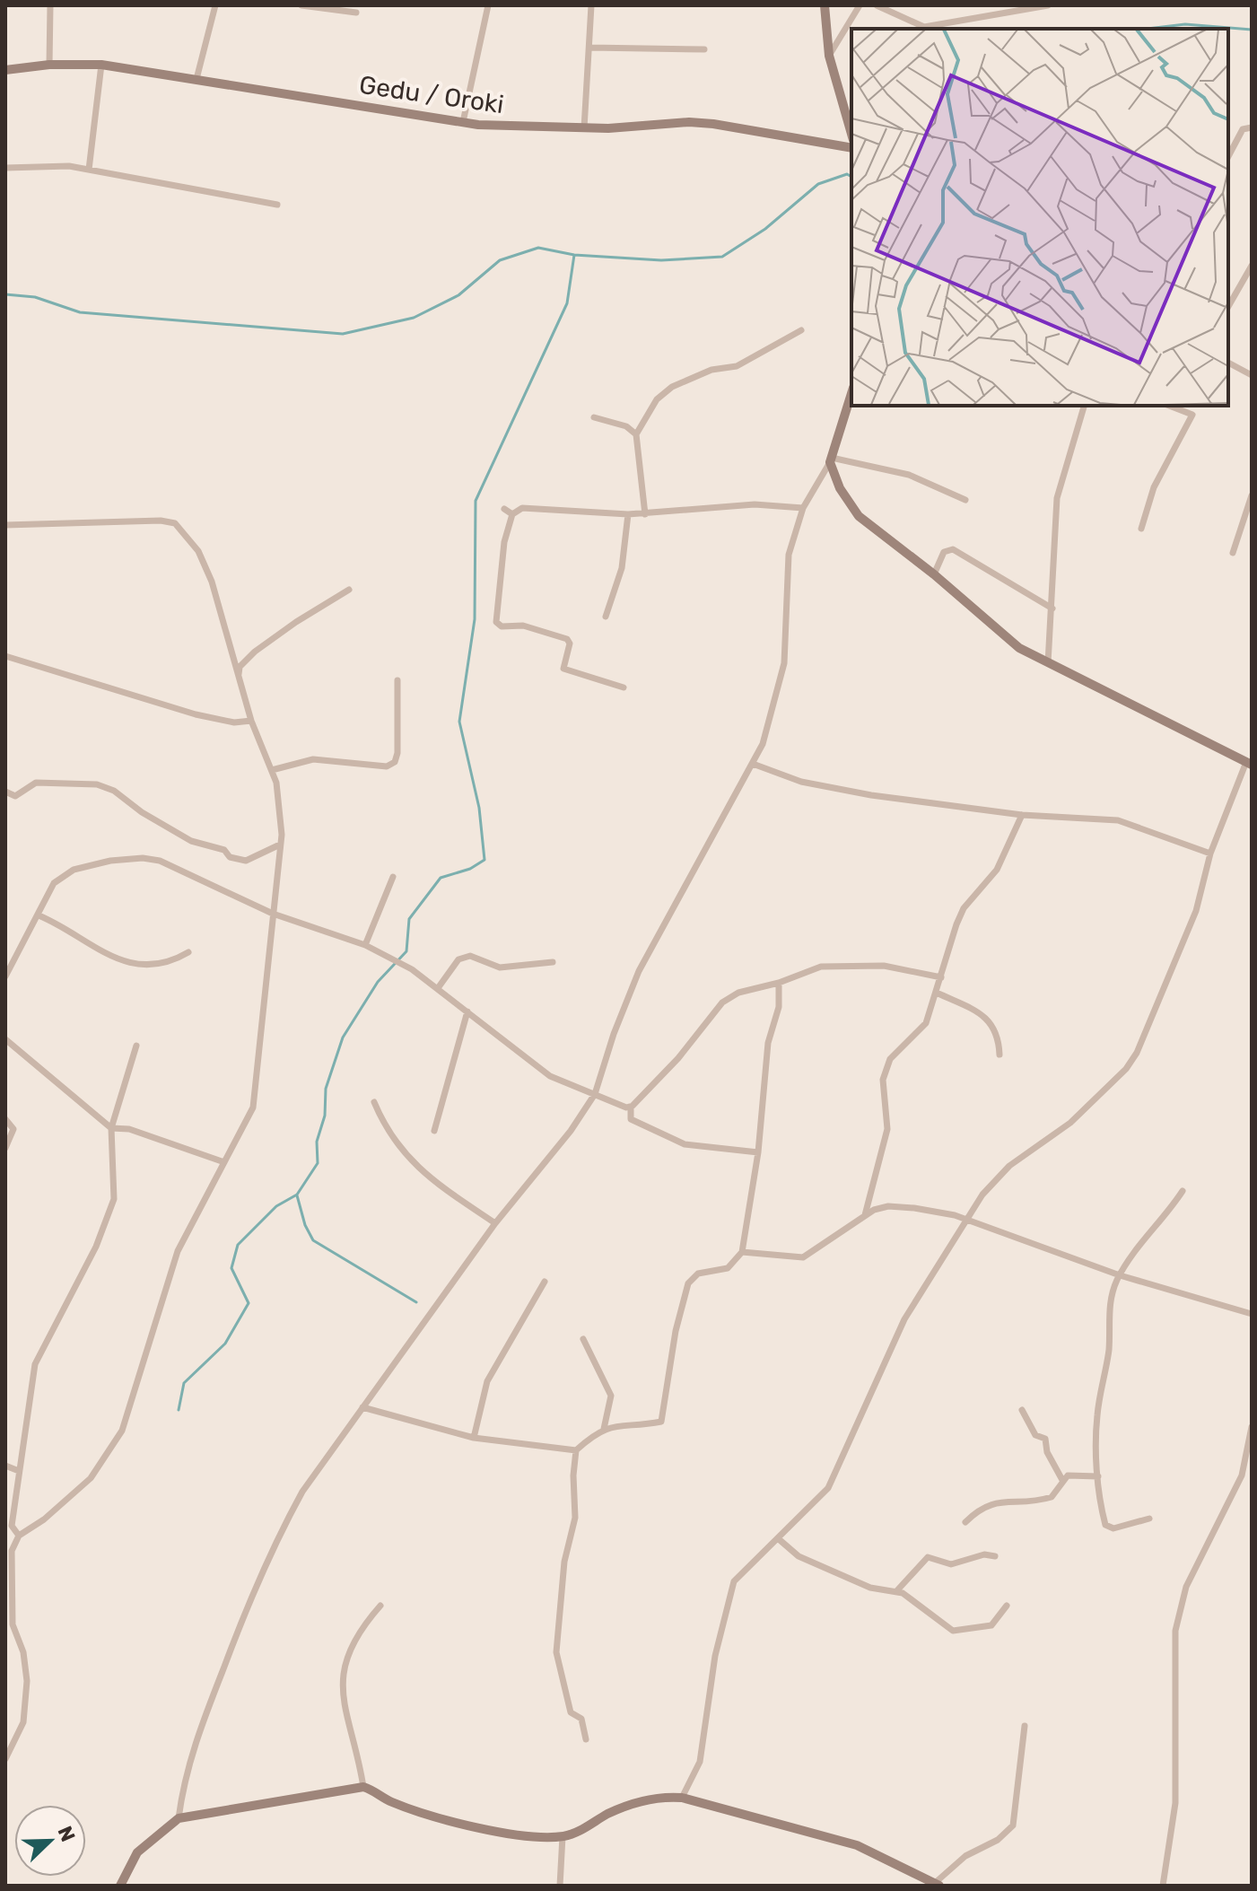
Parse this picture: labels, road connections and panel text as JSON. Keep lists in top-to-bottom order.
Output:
{
  "streets": {
    "main road": ["Gedu / Oroki"]
  },
  "north": "top right"
}
